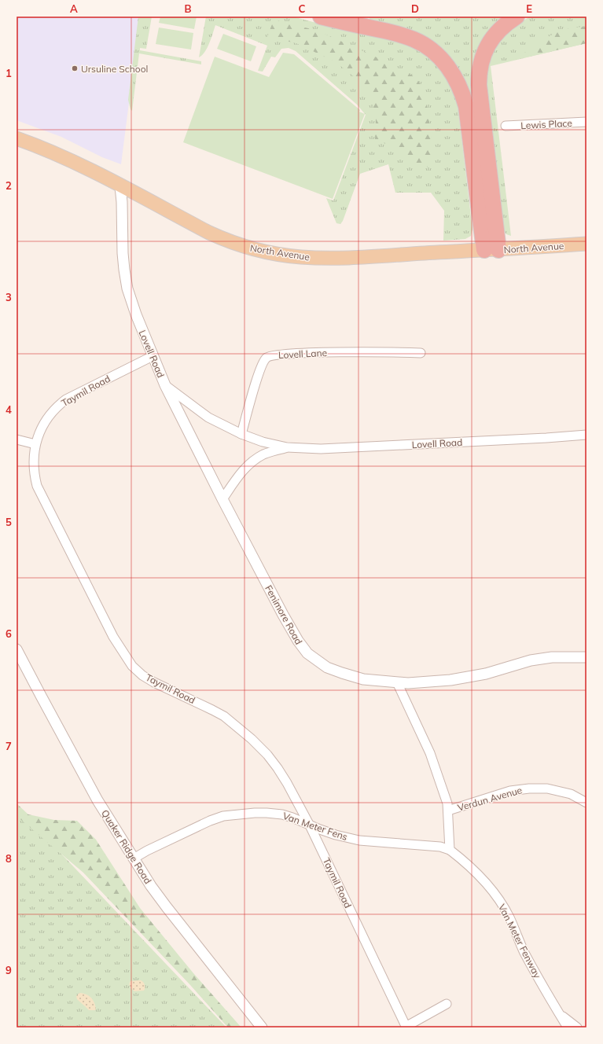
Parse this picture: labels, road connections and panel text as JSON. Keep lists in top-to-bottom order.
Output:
{
  "streets": {
    "main road": ["North Avenue"],
    "street": [
      "Lewis Place",
      "Lovell Road",
      "Lovell Lane",
      "Taymil Road",
      "Fenimore Road",
      "Verdun Avenue",
      "Van Meter Fens",
      "Quaker Ridge Road",
      "Van Meter Fenway"
    ]
  },
  "crossings": [
    ["North Avenue", "Lovell Road"],
    ["Lovell Road", "Lovell Lane"],
    ["Lovell Road", "Taymil Road"],
    ["Lovell Road", "Fenimore Road"],
    ["Taymil Road", "Van Meter Fens"],
    ["Van Meter Fens", "Quaker Ridge Road"],
    ["Van Meter Fens", "Van Meter Fenway"]
  ],
  "places": ["Ursuline School"],
  "grid": {
    "columns": [
      "A",
      "B",
      "C",
      "D",
      "E"
    ],
    "rows": [
      "1",
      "2",
      "3",
      "4",
      "5",
      "6",
      "7",
      "8",
      "9"
    ]
  }
}
